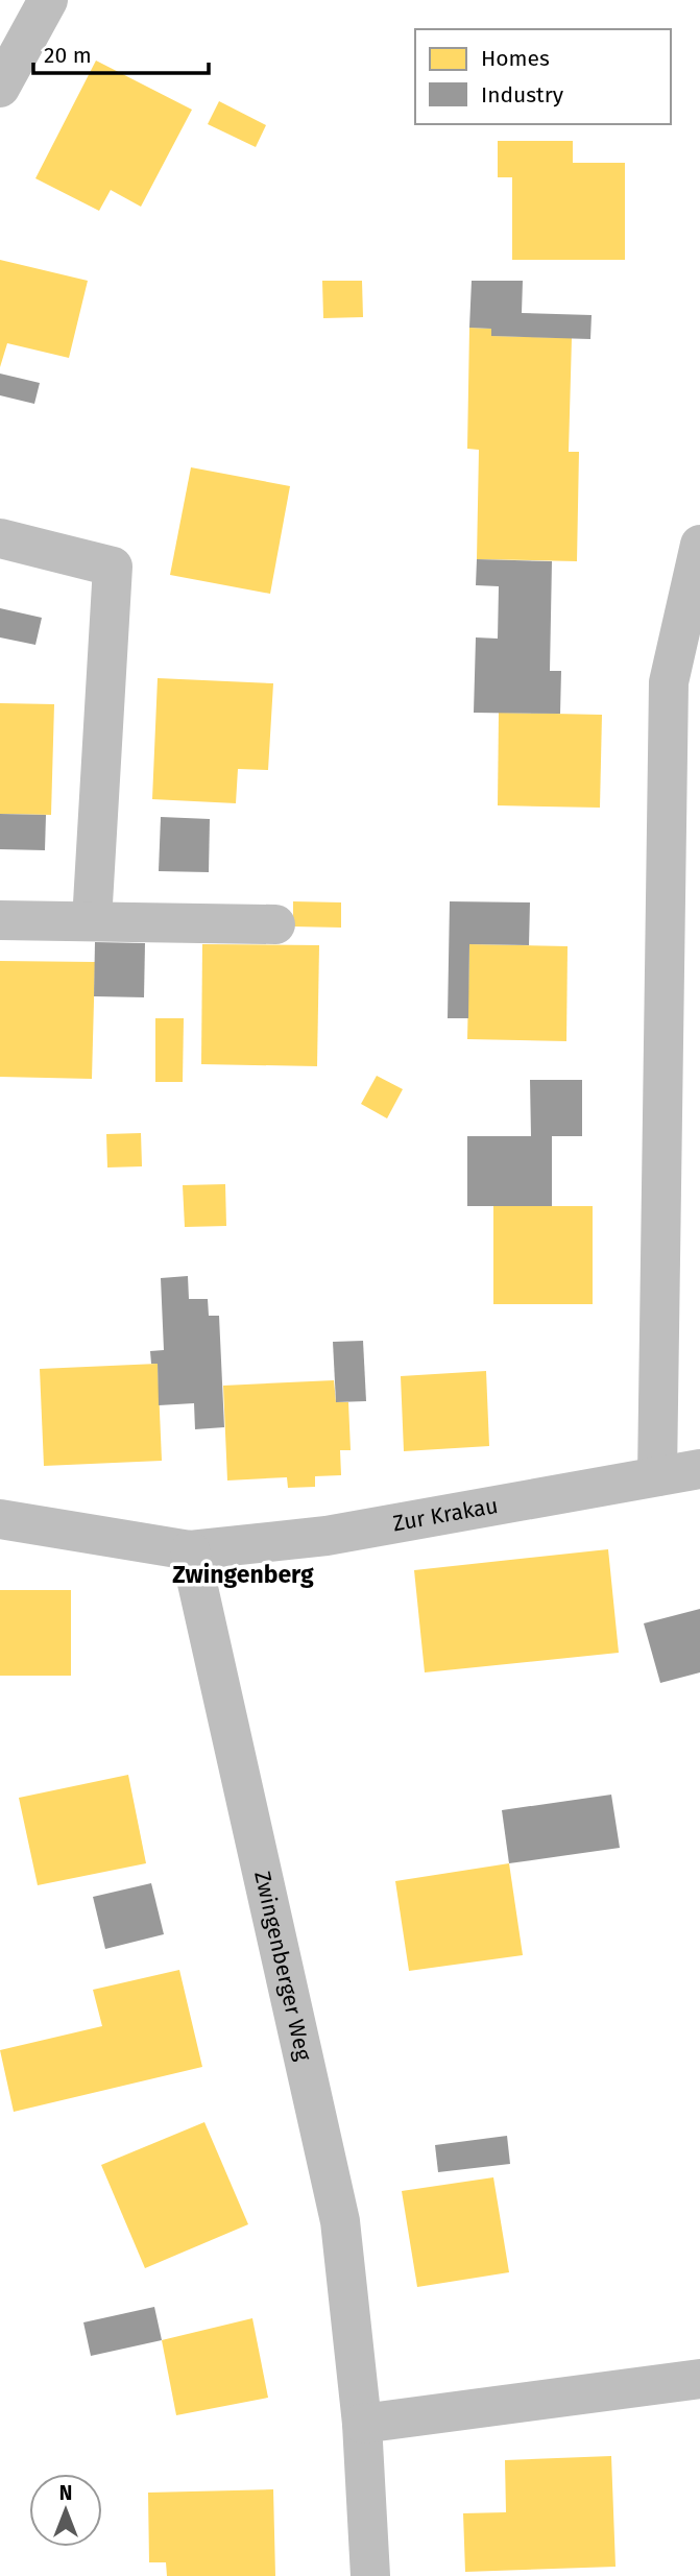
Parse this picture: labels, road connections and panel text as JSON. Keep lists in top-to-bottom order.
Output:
{
  "streets": {
    "street": ["Zur Krakau", "Zwingenberger Weg"]
  },
  "crossings": [
    ["Zur Krakau", "Zwingenberger Weg"]
  ],
  "districts": ["Zwingenberg"],
  "legend": ["Homes", "Industry"],
  "scale_bar": "20 m",
  "north": "top"
}
